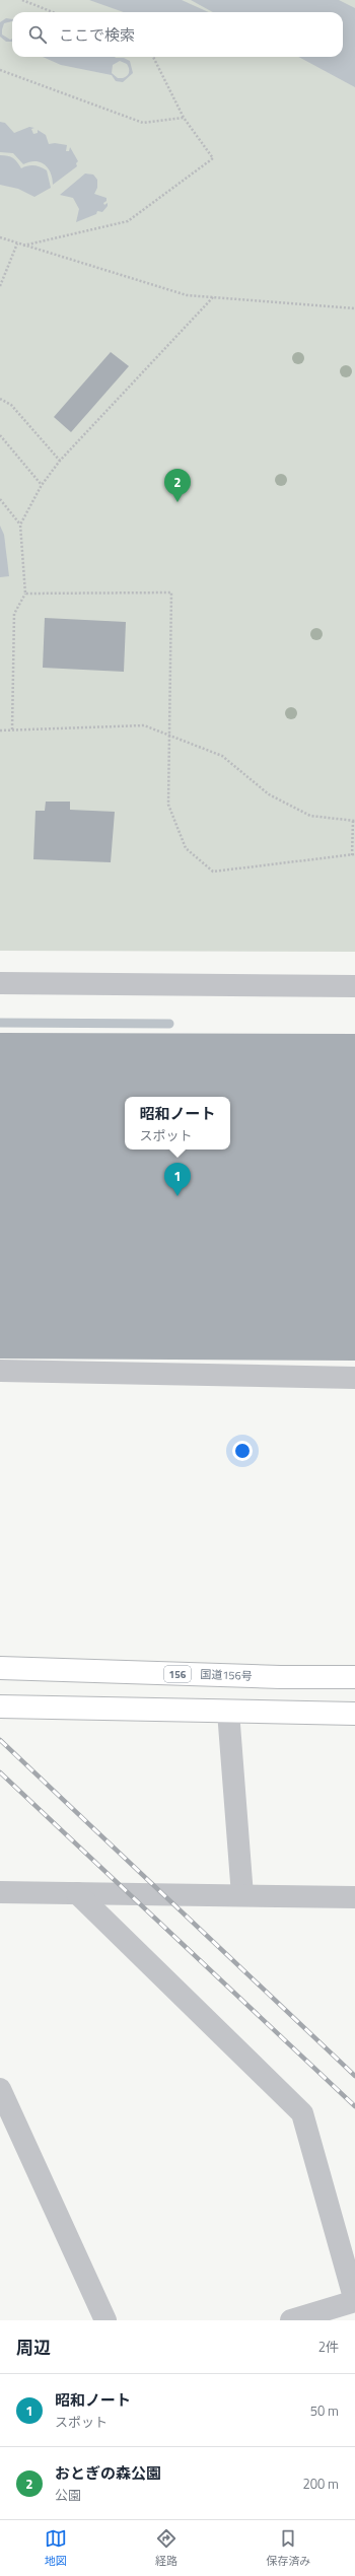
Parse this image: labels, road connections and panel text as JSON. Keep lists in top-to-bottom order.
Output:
{
  "streets": {
    "highway": ["156", "国道156号"]
  },
  "page": {
    "search": "ここで検索",
    "pins": ["2", "1"],
    "popup": ["昭和ノート", "スポット"],
    "heading": ["周辺", "2件"],
    "list": [
      {
        "mark": "1",
        "name": "昭和ノート",
        "note": "スポット",
        "value": "50 m"
      },
      {
        "mark": "2",
        "name": "おとぎの森公園",
        "note": "公園",
        "value": "200 m"
      }
    ],
    "nav": ["地図", "経路", "保存済み"]
  }
}
